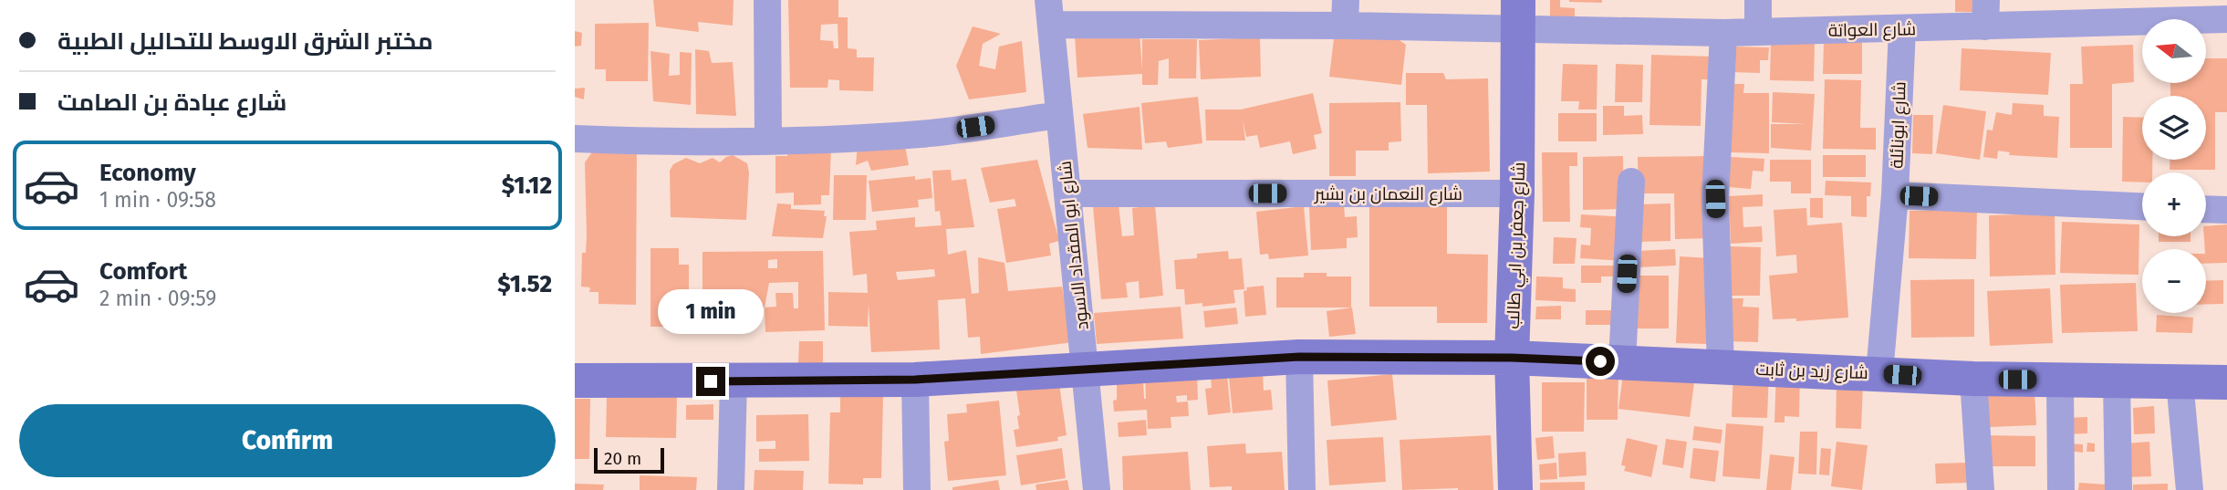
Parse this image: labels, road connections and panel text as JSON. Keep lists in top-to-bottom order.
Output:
{
  "streets": {
    "street": [
      "شارع العواتة",
      "شارع ابونائلة",
      "شارع النعمان بن بشير",
      "شارع ابو المقداد الاسود",
      "شارع جعفر بن ابي طالب",
      "شارع زيد بن ثابت"
    ]
  },
  "crossings": [
    ["شارع العواتة", "شارع ابونائلة"],
    ["شارع العواتة", "شارع ابو المقداد الاسود"],
    ["شارع العواتة", "شارع جعفر بن ابي طالب"],
    ["شارع ابونائلة", "شارع زيد بن ثابت"],
    ["شارع النعمان بن بشير", "شارع ابو المقداد الاسود"],
    ["شارع النعمان بن بشير", "شارع جعفر بن ابي طالب"],
    ["شارع ابو المقداد الاسود", "شارع زيد بن ثابت"],
    ["شارع جعفر بن ابي طالب", "شارع زيد بن ثابت"]
  ],
  "scale_bar": "20 m",
  "north": "left",
  "page": {
    "banner": ["مختبر الشرق الاوسط للتحاليل الطبية", "شارع عبادة بن الصامت"],
    "map_buttons": ["+", "−"],
    "list": [
      {
        "name": "Economy",
        "note": "1 min · 09:58",
        "value": "$1.12"
      },
      {
        "name": "Comfort",
        "note": "2 min · 09:59",
        "value": "$1.52"
      }
    ],
    "bubble": "1 min",
    "buttons": "Confirm",
    "scale": "20 m"
  }
}
